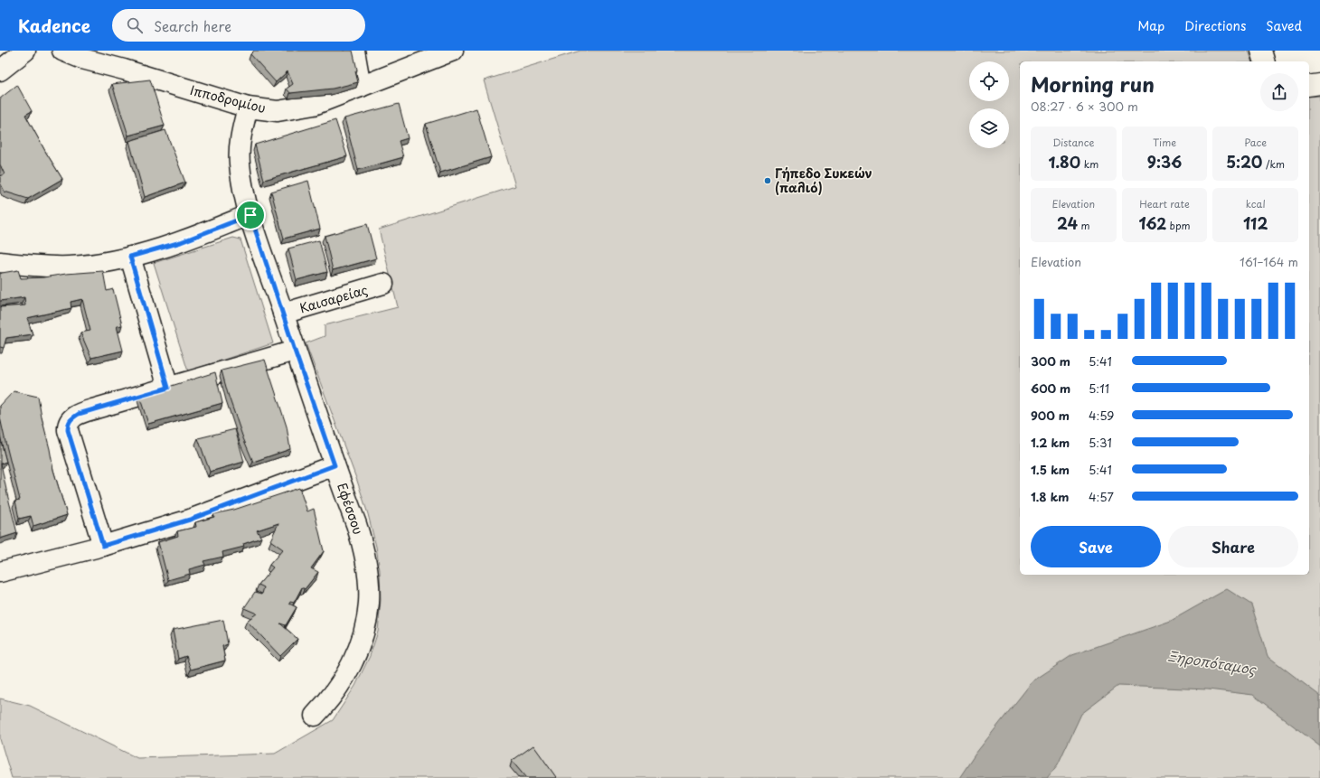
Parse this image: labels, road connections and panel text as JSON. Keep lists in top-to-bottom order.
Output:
{
  "streets": {
    "street": ["Ιπποδρομίου", "Καισαρείας", "Εφέσσου"]
  },
  "crossings": [
    ["Ιπποδρομίου", "Εφέσσου"],
    ["Καισαρείας", "Εφέσσου"]
  ],
  "water": ["Ξηροπόταμος"],
  "places": ["Γήπεδο Συκεών (παλιό)"],
  "page": {
    "header": "Kadence",
    "search": "Search here",
    "nav": ["Map", "Directions", "Saved"],
    "heading": ["Morning run", "08:27 · 6 × 300 m"],
    "stats": [
      ["Distance", "1.80 km"],
      ["Time", "9:36"],
      ["Pace", "5:20 /km"],
      ["Elevation", "24 m"],
      ["Heart rate", "162 bpm"],
      ["kcal", "112"]
    ],
    "chart": ["Elevation", "161–164 m"],
    "list": [
      {
        "name": "300 m",
        "note": "5:41"
      },
      {
        "name": "600 m",
        "note": "5:11"
      },
      {
        "name": "900 m",
        "note": "4:59"
      },
      {
        "name": "1.2 km",
        "note": "5:31"
      },
      {
        "name": "1.5 km",
        "note": "5:41"
      },
      {
        "name": "1.8 km",
        "note": "4:57"
      }
    ],
    "buttons": ["Save", "Share"]
  }
}
